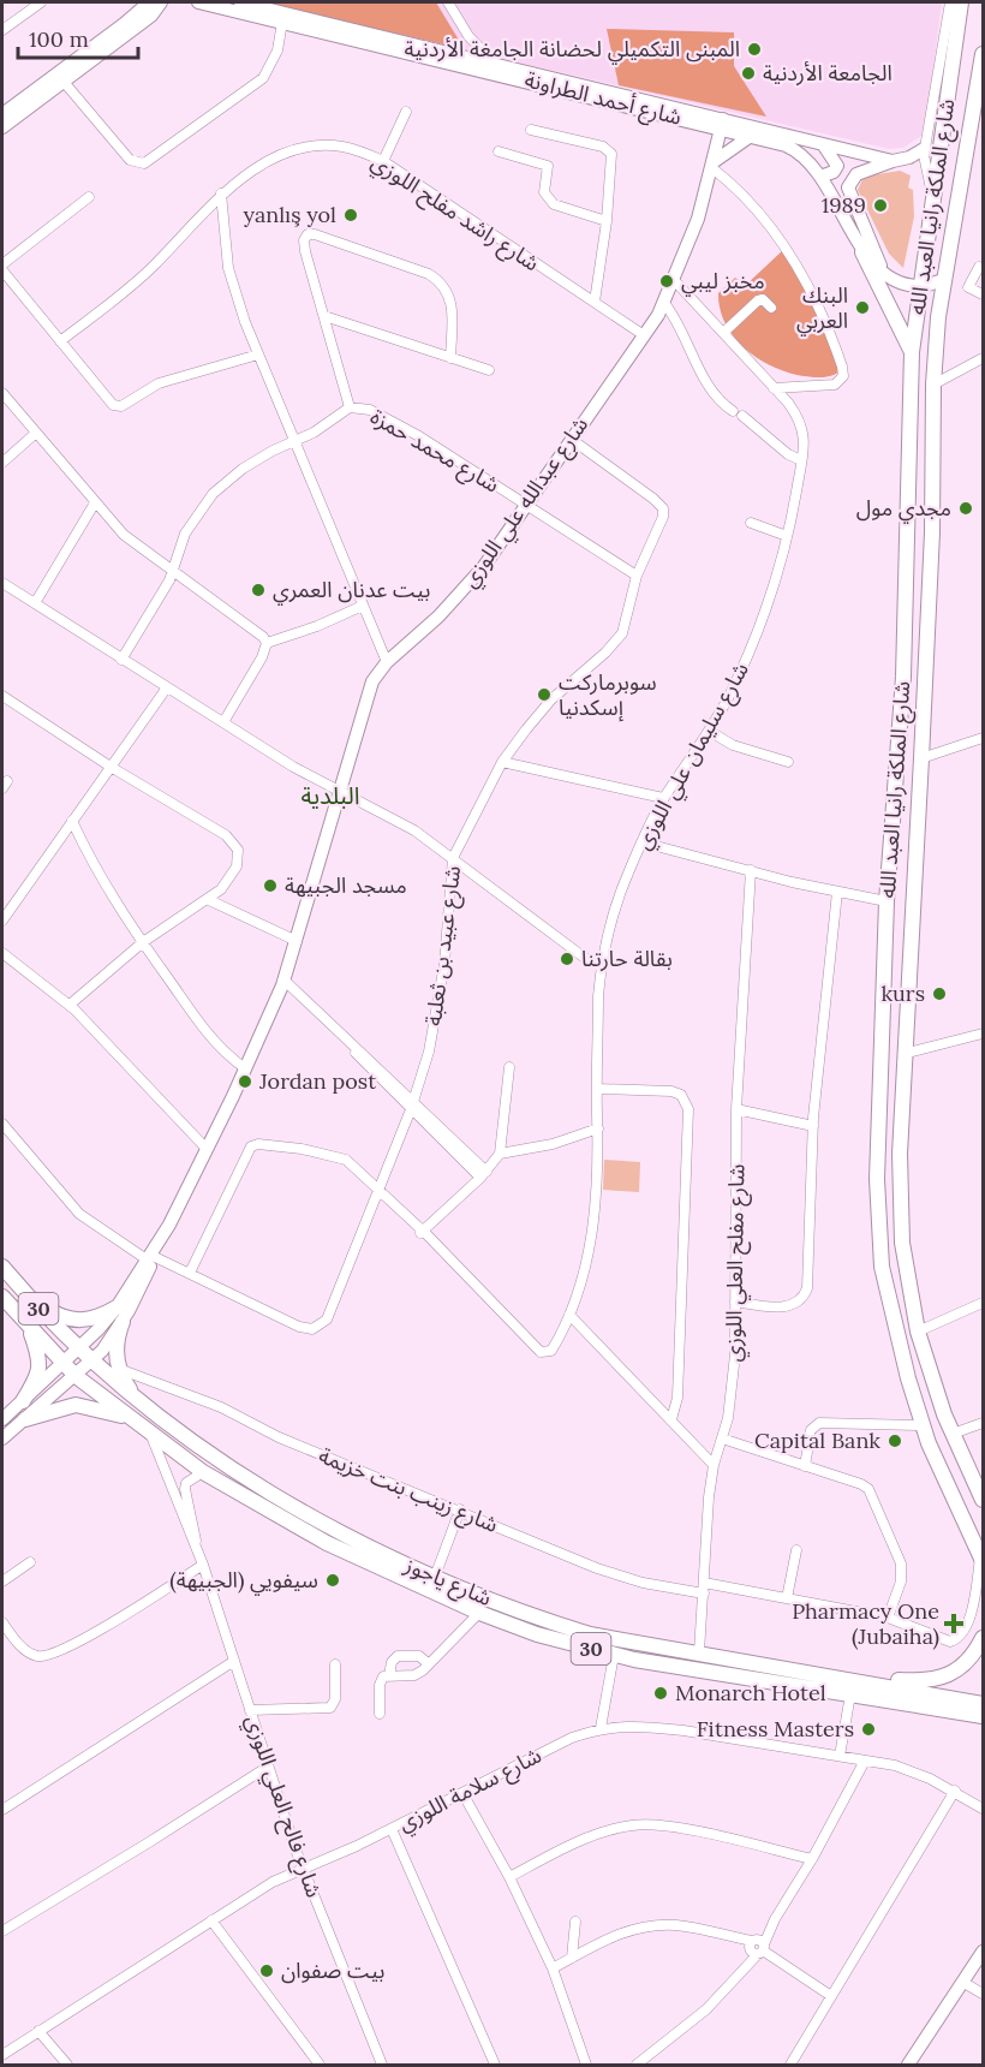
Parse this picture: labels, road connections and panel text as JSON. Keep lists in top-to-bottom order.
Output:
{
  "streets": {
    "main road": ["شارع الملكة رانيا العبد الله", "30", "شارع ياجوز"],
    "street": [
      "شارع أحمد الطراونة",
      "شارع راشد مفلح اللوزي",
      "شارع محمد حمزة",
      "شارع عبدالله علي اللوزي",
      "شارع سليمان علي اللوزي",
      "شارع عبيد بن ثعلبة",
      "شارع مفلح العلي اللوزي",
      "شارع زينب بنت خزيمة",
      "شارع سلامة اللوزي",
      "شارع فالح العلي اللوزي"
    ]
  },
  "crossings": [
    ["شارع أحمد الطراونة", "شارع الملكة رانيا العبد الله"],
    ["شارع أحمد الطراونة", "شارع عبدالله علي اللوزي"],
    ["شارع راشد مفلح اللوزي", "شارع عبدالله علي اللوزي"],
    ["شارع محمد حمزة", "شارع عبدالله علي اللوزي"],
    ["شارع محمد حمزة", "شارع عبيد بن ثعلبة"],
    ["شارع عبدالله علي اللوزي", "شارع سليمان علي اللوزي"],
    ["شارع عبدالله علي اللوزي", "شارع عبيد بن ثعلبة"],
    ["شارع عبدالله علي اللوزي", "شارع ياجوز"],
    ["شارع مفلح العلي اللوزي", "شارع زينب بنت خزيمة"],
    ["شارع مفلح العلي اللوزي", "شارع ياجوز"],
    ["شارع ياجوز", "شارع فالح العلي اللوزي"],
    ["شارع سلامة اللوزي", "شارع فالح العلي اللوزي"]
  ],
  "districts": ["البلدية"],
  "places": {
    "other": [
      "المبنى التكميلي لحضانة الجامغة الأردنية",
      "الجامعة الأردنية",
      "1989",
      "yanlış yol",
      "مخبز ليبي",
      "البنك العربي",
      "مجدي مول",
      "بيت عدنان العمري",
      "سوبرماركت إسكدنيا",
      "مسجد الجبيهة",
      "بقالة حارتنا",
      "kurs",
      "Jordan post",
      "Capital Bank",
      "سيفويي (الجبيهة)",
      "Monarch Hotel",
      "Fitness Masters",
      "بيت صفوان"
    ],
    "health": ["Pharmacy One (Jubaiha)"]
  },
  "scale_bar": "100 m"
}
